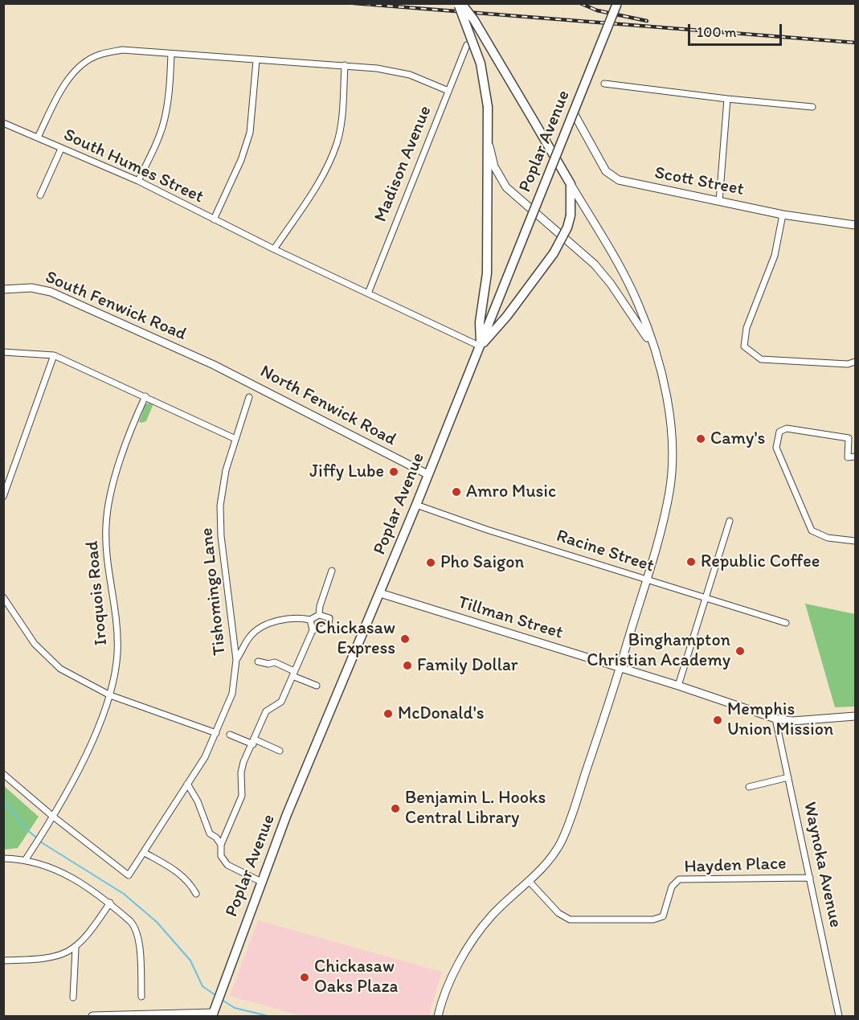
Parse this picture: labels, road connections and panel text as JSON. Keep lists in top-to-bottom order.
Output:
{
  "streets": {
    "main road": [
      "Poplar Avenue",
      "Scott Street",
      "South Fenwick Road",
      "North Fenwick Road",
      "Tillman Street"
    ],
    "street": [
      "Madison Avenue",
      "South Humes Street",
      "Racine Street",
      "Tishomingo Lane",
      "Iroquois Road",
      "Waynoka Avenue",
      "Hayden Place"
    ]
  },
  "crossings": [
    ["Poplar Avenue", "South Humes Street"],
    ["Poplar Avenue", "Scott Street"],
    ["Poplar Avenue", "North Fenwick Road"],
    ["Poplar Avenue", "Racine Street"],
    ["Poplar Avenue", "Tillman Street"],
    ["Madison Avenue", "South Humes Street"],
    ["South Fenwick Road", "North Fenwick Road"],
    ["Tishomingo Lane", "Iroquois Road"],
    ["Tillman Street", "Waynoka Avenue"],
    ["Waynoka Avenue", "Hayden Place"]
  ],
  "places": [
    "Camy's",
    "Jiffy Lube",
    "Amro Music",
    "Republic Coffee",
    "Pho Saigon",
    "Chickasaw Express",
    "Binghampton Christian Academy",
    "Family Dollar",
    "McDonald's",
    "Memphis Union Mission",
    "Benjamin L. Hooks Central Library",
    "Chickasaw Oaks Plaza"
  ],
  "scale_bar": "100 m"
}
